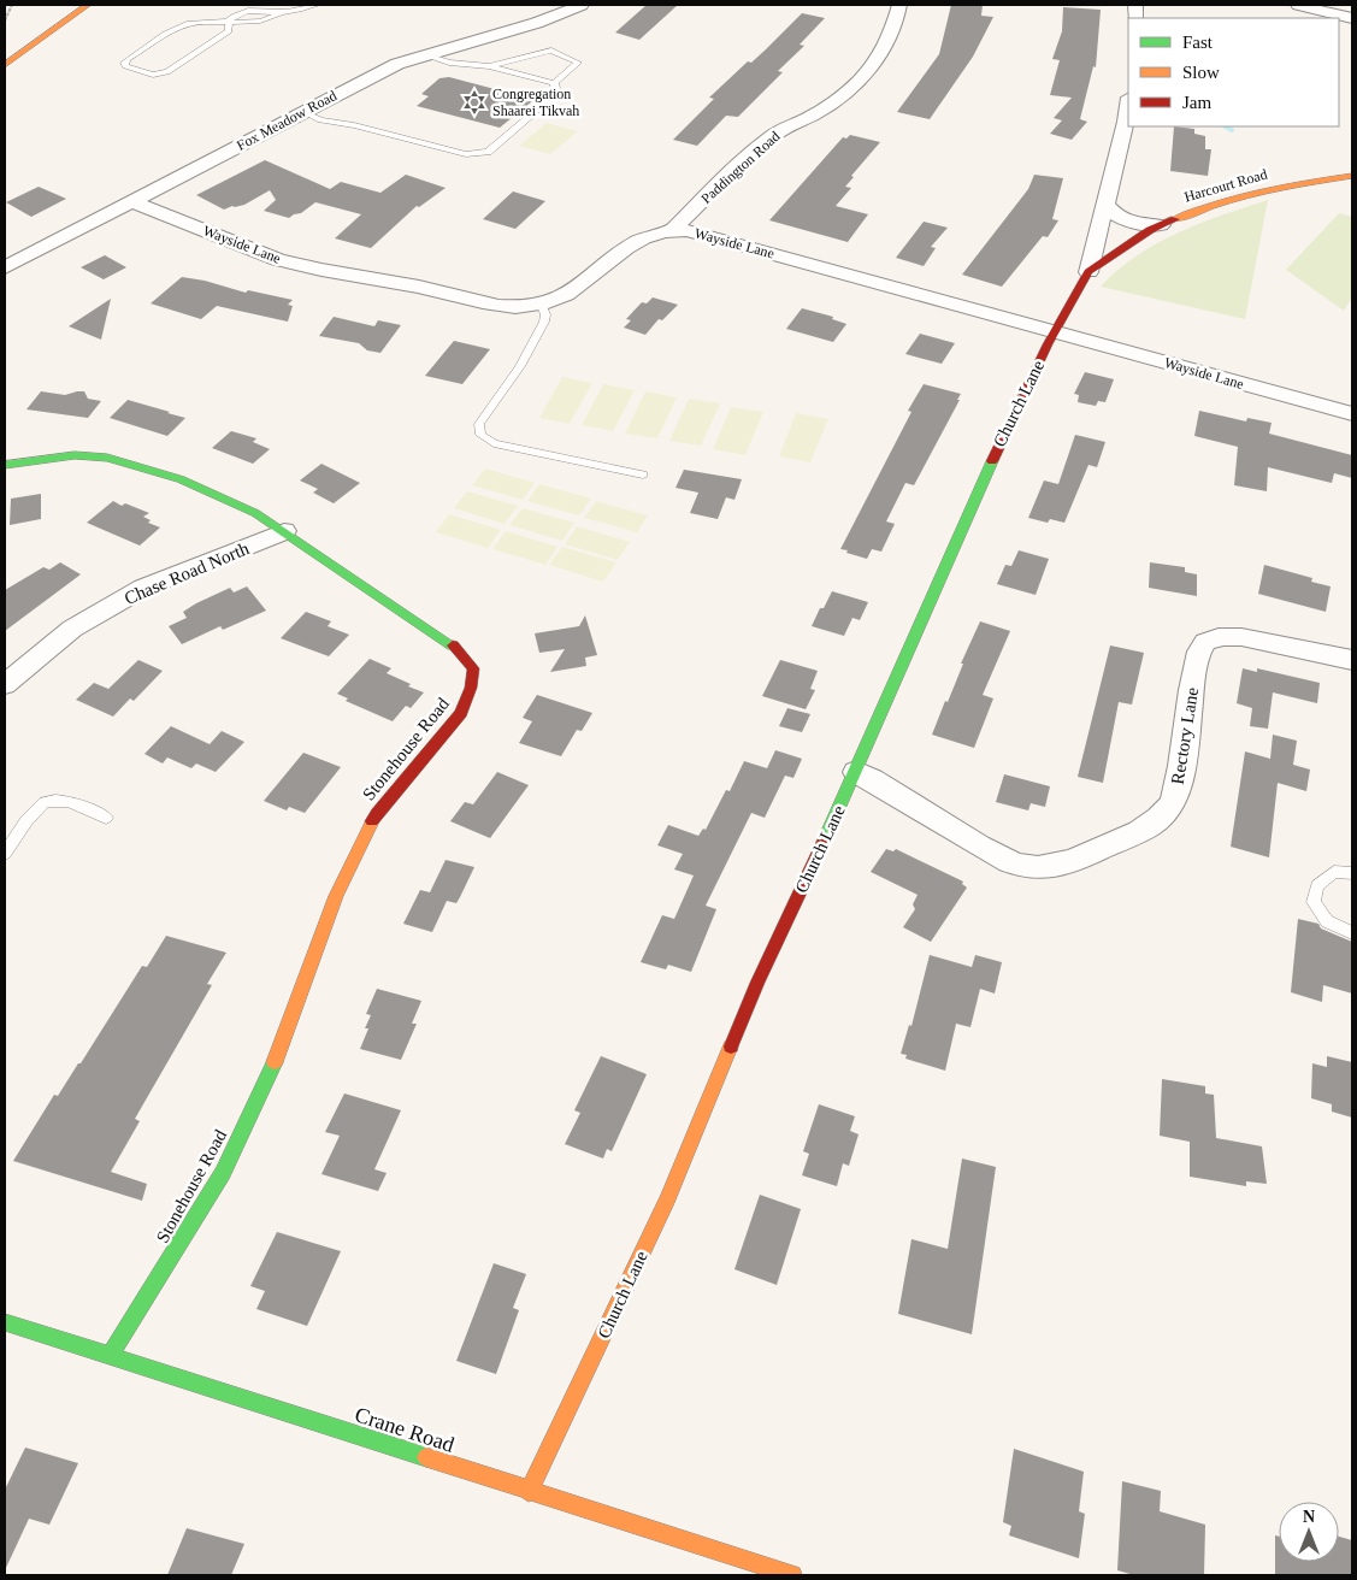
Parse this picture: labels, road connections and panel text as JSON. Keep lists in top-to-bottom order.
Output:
{
  "streets": {
    "main road": [
      "Harcourt Road",
      "Church Lane",
      "Stonehouse Road",
      "Crane Road"
    ],
    "street": [
      "Fox Meadow Road",
      "Paddington Road",
      "Wayside Lane",
      "Chase Road North",
      "Rectory Lane"
    ]
  },
  "crossings": [
    ["Fox Meadow Road", "Wayside Lane"],
    ["Paddington Road", "Wayside Lane"],
    ["Harcourt Road", "Church Lane"],
    ["Wayside Lane", "Church Lane"],
    ["Church Lane", "Rectory Lane"],
    ["Church Lane", "Crane Road"],
    ["Chase Road North", "Stonehouse Road"],
    ["Stonehouse Road", "Crane Road"]
  ],
  "places": {
    "synagogue": ["Congregation Shaarei Tikvah"]
  },
  "legend": ["Fast", "Slow", "Jam"],
  "north": "top"
}
